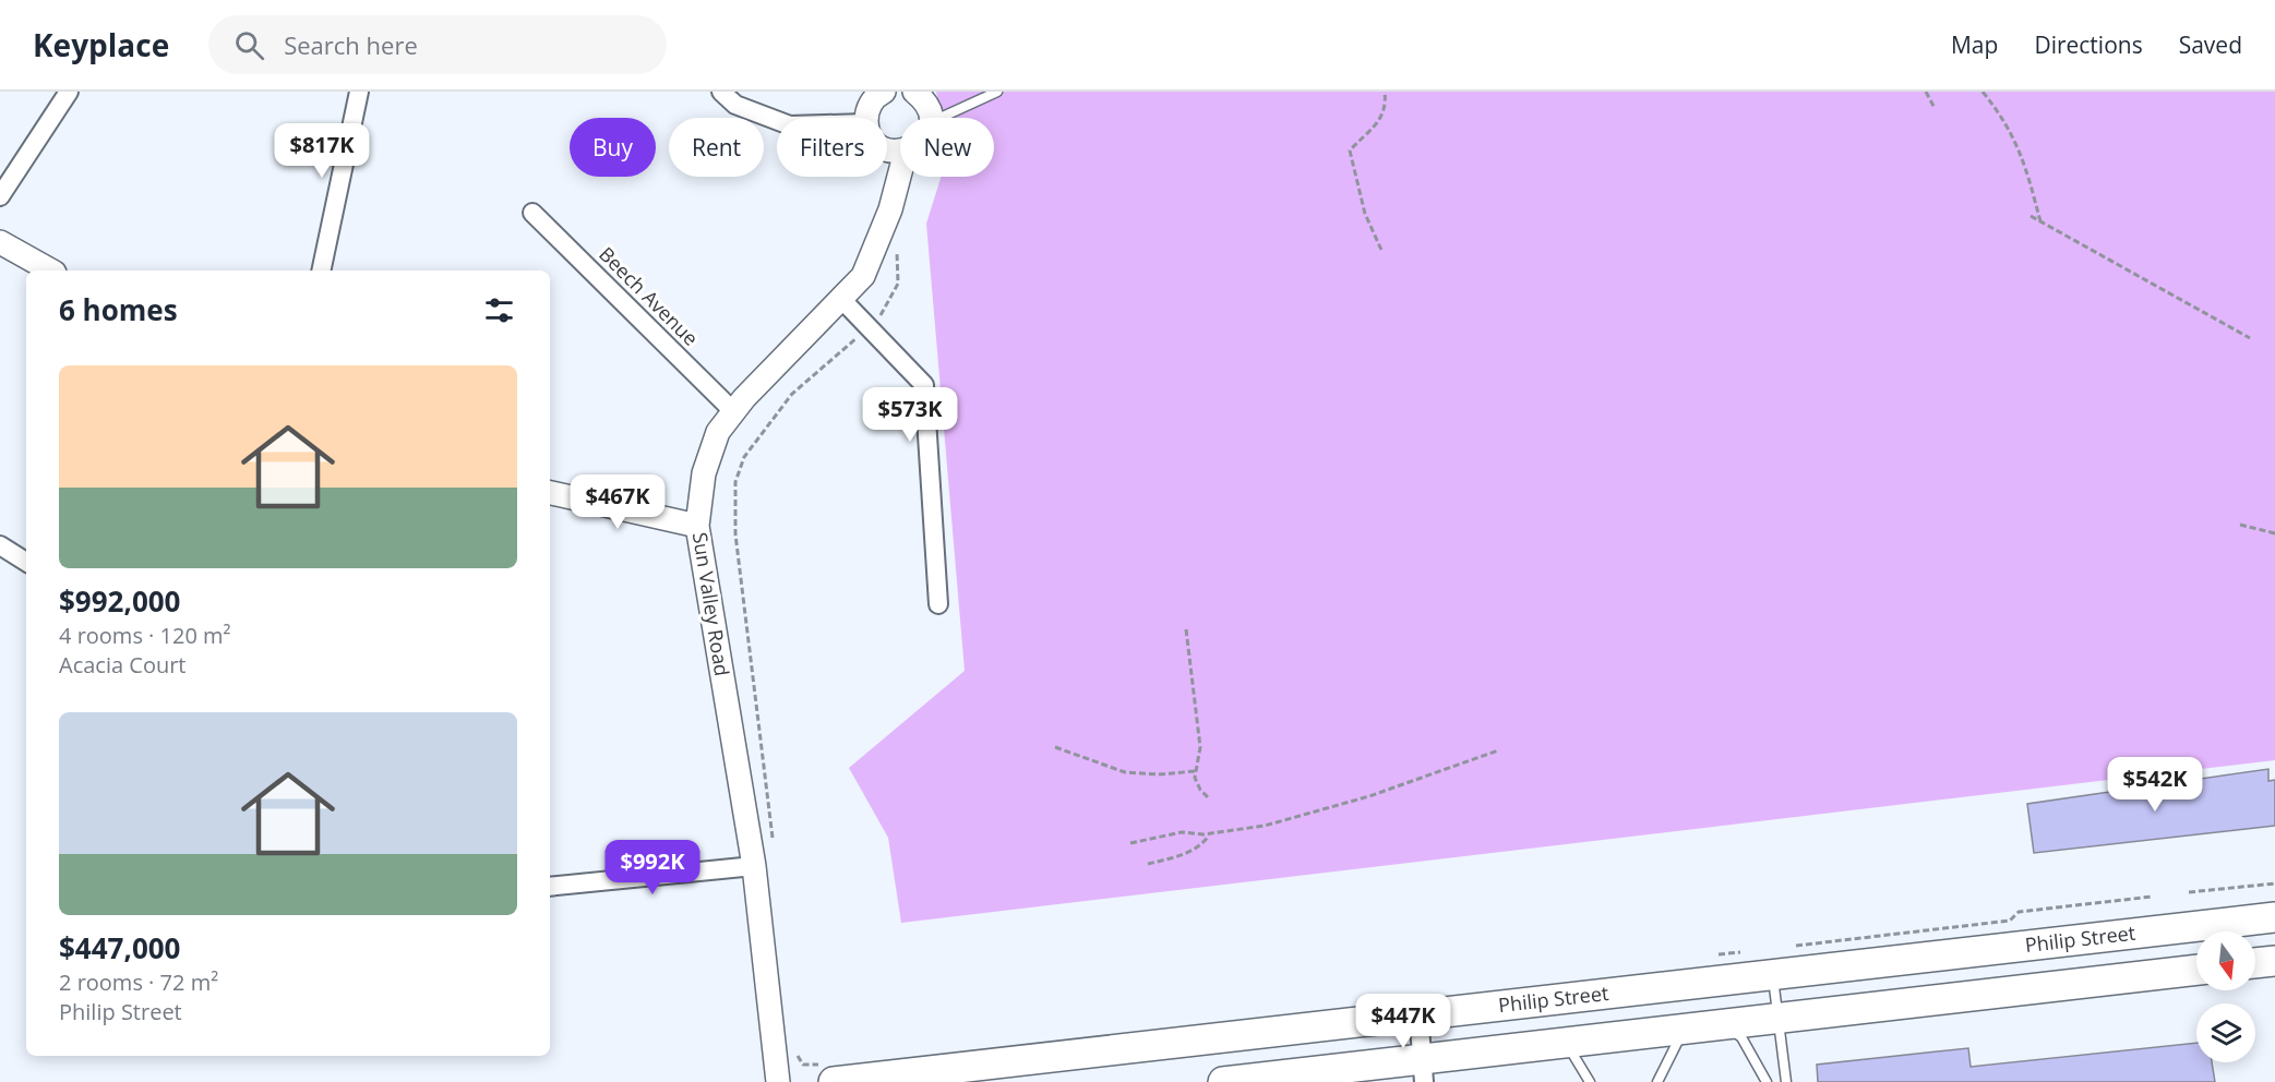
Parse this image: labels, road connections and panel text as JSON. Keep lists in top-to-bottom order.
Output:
{
  "streets": {
    "main road": ["Philip Street"],
    "street": ["Beech Avenue", "Sun Valley Road"]
  },
  "crossings": [
    ["Beech Avenue", "Sun Valley Road"]
  ],
  "north": "bottom",
  "page": {
    "header": "Keyplace",
    "search": "Search here",
    "nav": ["Map", "Directions", "Saved"],
    "chip": [
      "Buy",
      "Rent",
      "Filters",
      "New"
    ],
    "price": [
      "$817K",
      "$573K",
      "$467K",
      "$542K",
      "$992K",
      "$447K"
    ],
    "heading": "6 homes",
    "list": [
      {
        "name": "$992,000",
        "note": "4 rooms · 120 m² · Acacia Court"
      },
      {
        "name": "$447,000",
        "note": "2 rooms · 72 m² · Philip Street"
      }
    ]
  }
}
